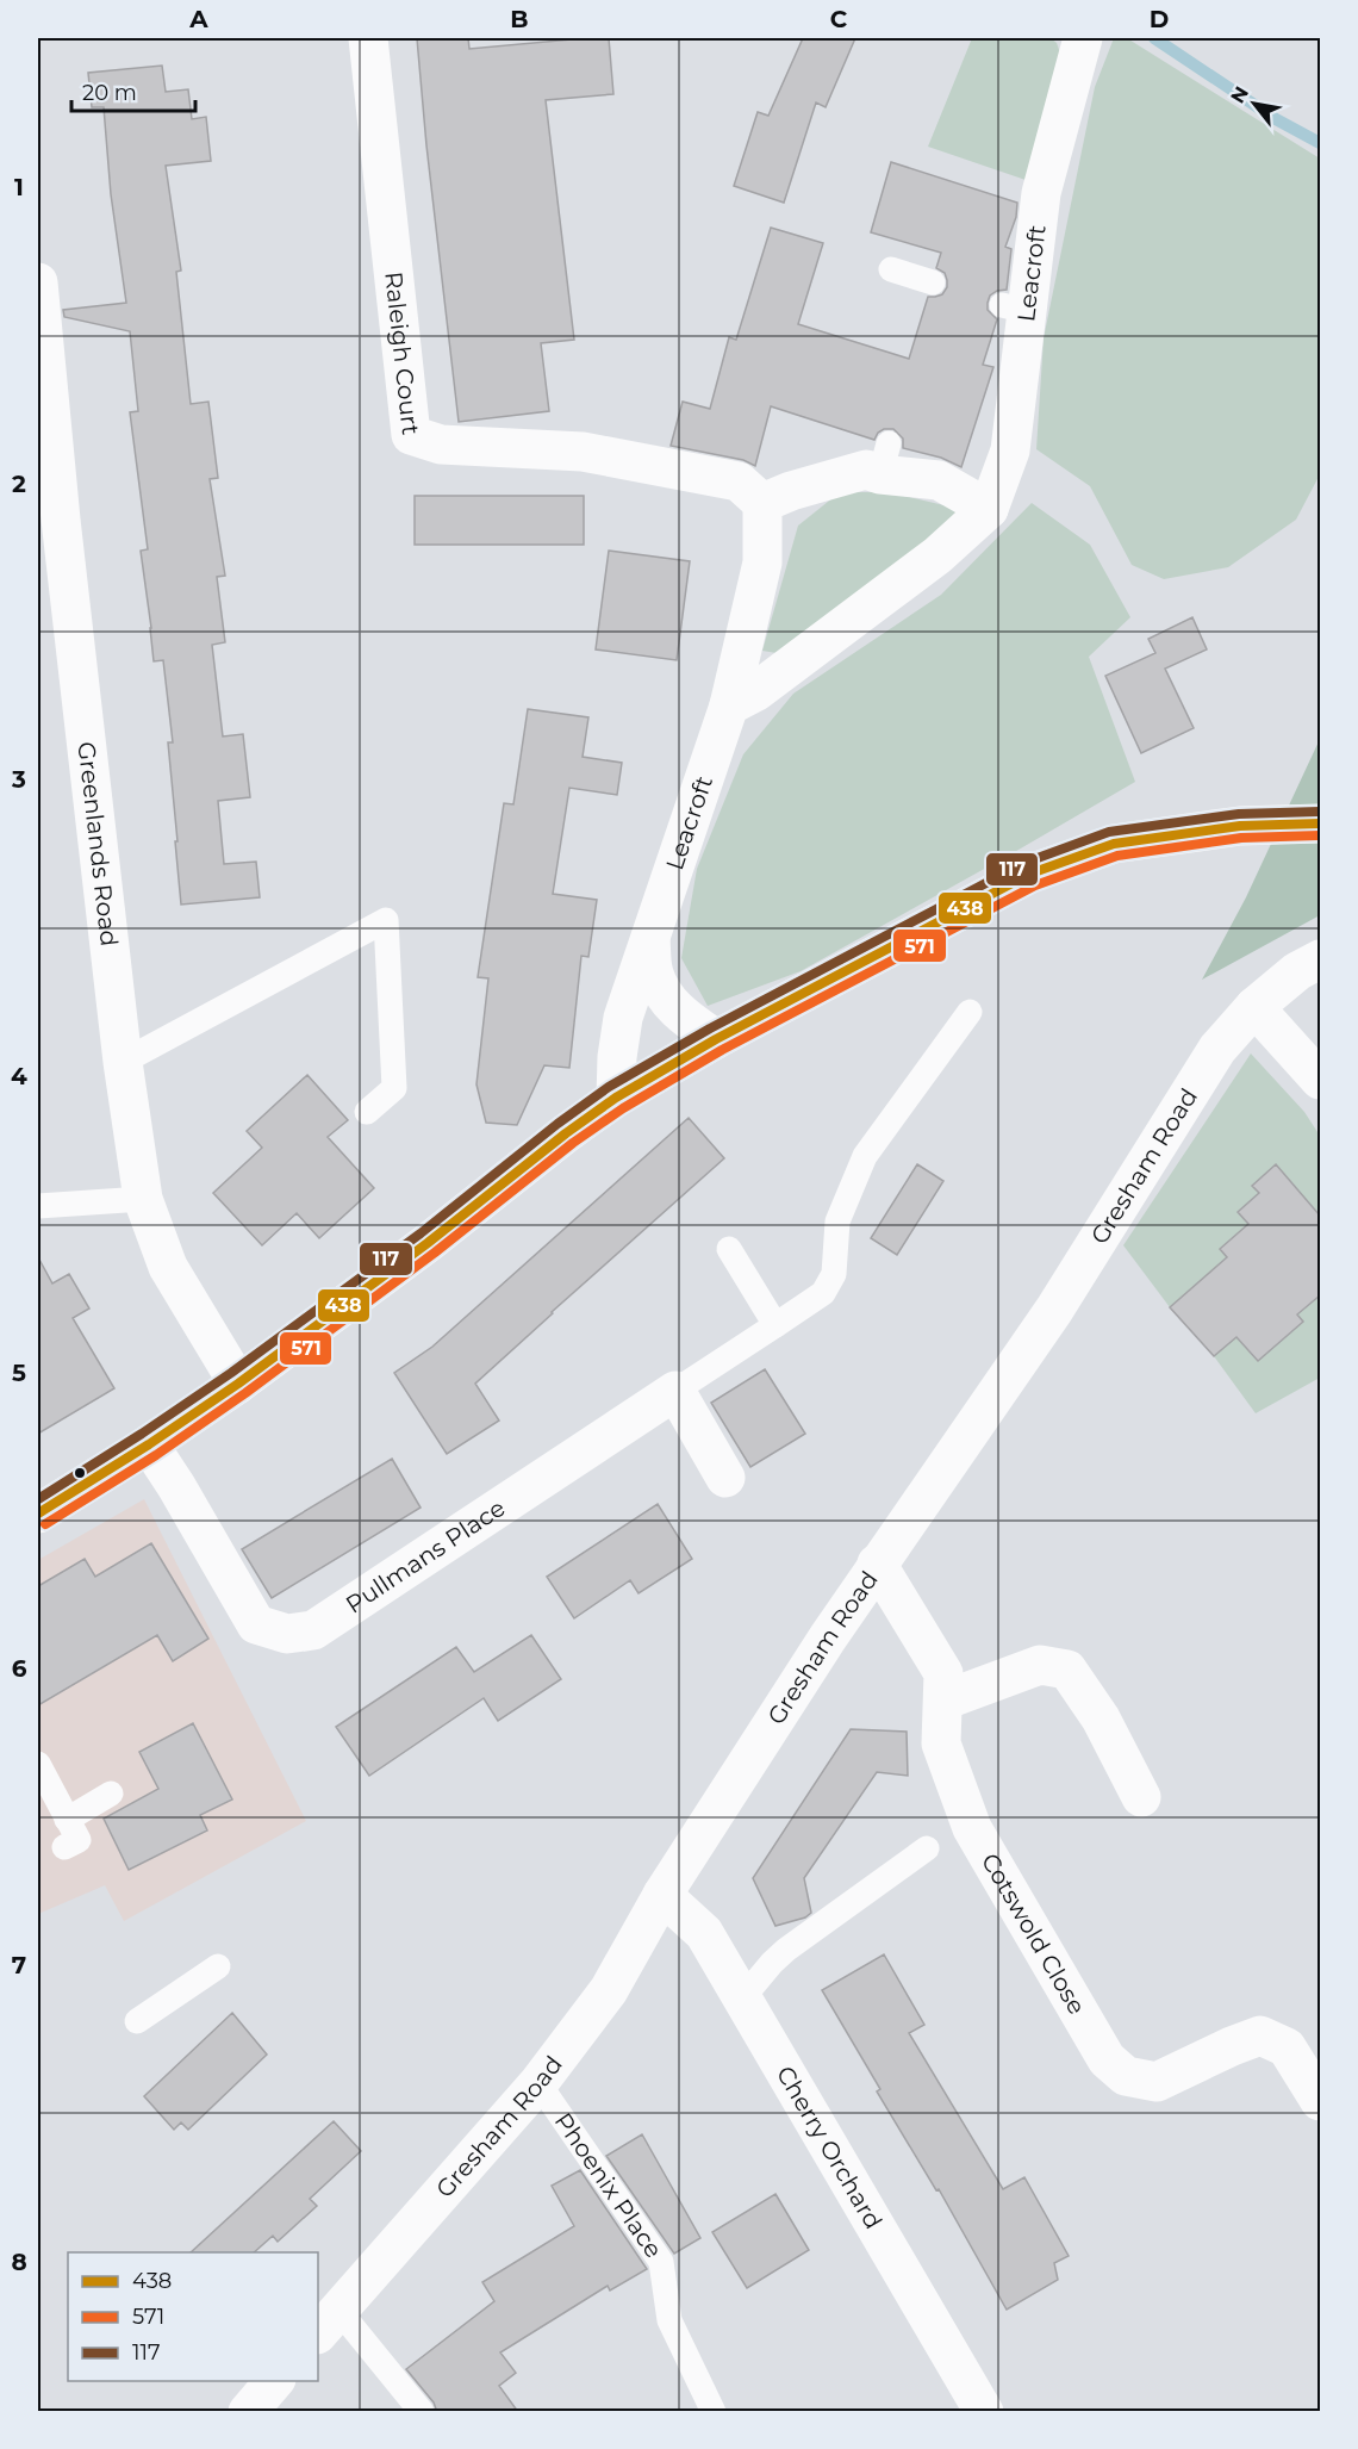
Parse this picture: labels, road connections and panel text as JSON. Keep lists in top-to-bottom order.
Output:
{
  "streets": {
    "street": [
      "Leacroft",
      "Raleigh Court",
      "Greenlands Road",
      "Gresham Road",
      "Pullmans Place",
      "Cotswold Close",
      "Cherry Orchard"
    ],
    "lane": ["Phoenix Place"]
  },
  "crossings": [
    ["Leacroft", "Raleigh Court"],
    ["Gresham Road", "Cotswold Close"],
    ["Gresham Road", "Cherry Orchard"],
    ["Gresham Road", "Phoenix Place"]
  ],
  "lines": ["transit line 117", "transit line 438", "transit line 571"],
  "legend": ["438", "571", "117"],
  "scale_bar": "20 m",
  "north": "top left",
  "grid": {
    "columns": [
      "A",
      "B",
      "C",
      "D"
    ],
    "rows": [
      "1",
      "2",
      "3",
      "4",
      "5",
      "6",
      "7",
      "8"
    ]
  }
}
